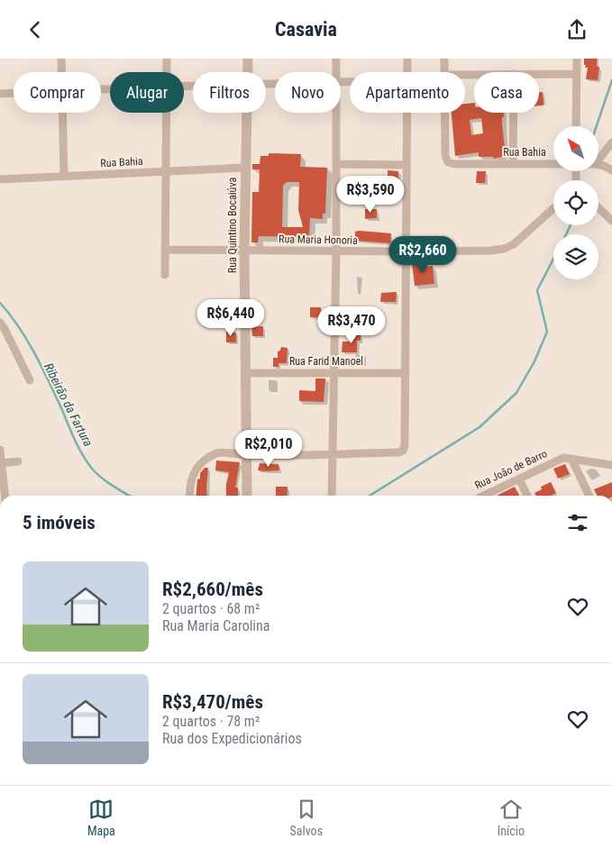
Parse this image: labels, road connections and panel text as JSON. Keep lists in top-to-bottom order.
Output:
{
  "streets": {
    "street": [
      "Rua Bahia",
      "Rua Quintino Bocaiúva",
      "Rua Maria Honoria",
      "Rua Farid Manoel",
      "Rua João de Barro"
    ]
  },
  "crossings": [
    ["Rua Bahia", "Rua Quintino Bocaiúva"],
    ["Rua Quintino Bocaiúva", "Rua Maria Honoria"],
    ["Rua Quintino Bocaiúva", "Rua Farid Manoel"]
  ],
  "water": ["Ribeirão da Fartura"],
  "north": "top left",
  "page": {
    "header": "Casavia",
    "chip": [
      "Comprar",
      "Alugar",
      "Filtros",
      "Novo",
      "Apartamento",
      "Casa"
    ],
    "price": [
      "R$3,590",
      "R$2,660",
      "R$6,440",
      "R$3,470",
      "R$2,010"
    ],
    "heading": "5 imóveis",
    "list": [
      {
        "name": "R$2,660/mês",
        "note": "2 quartos · 68 m² · Rua Maria Carolina"
      },
      {
        "name": "R$3,470/mês",
        "note": "2 quartos · 78 m² · Rua dos Expedicionários"
      }
    ],
    "tabs": ["Mapa", "Salvos", "Início"]
  }
}
